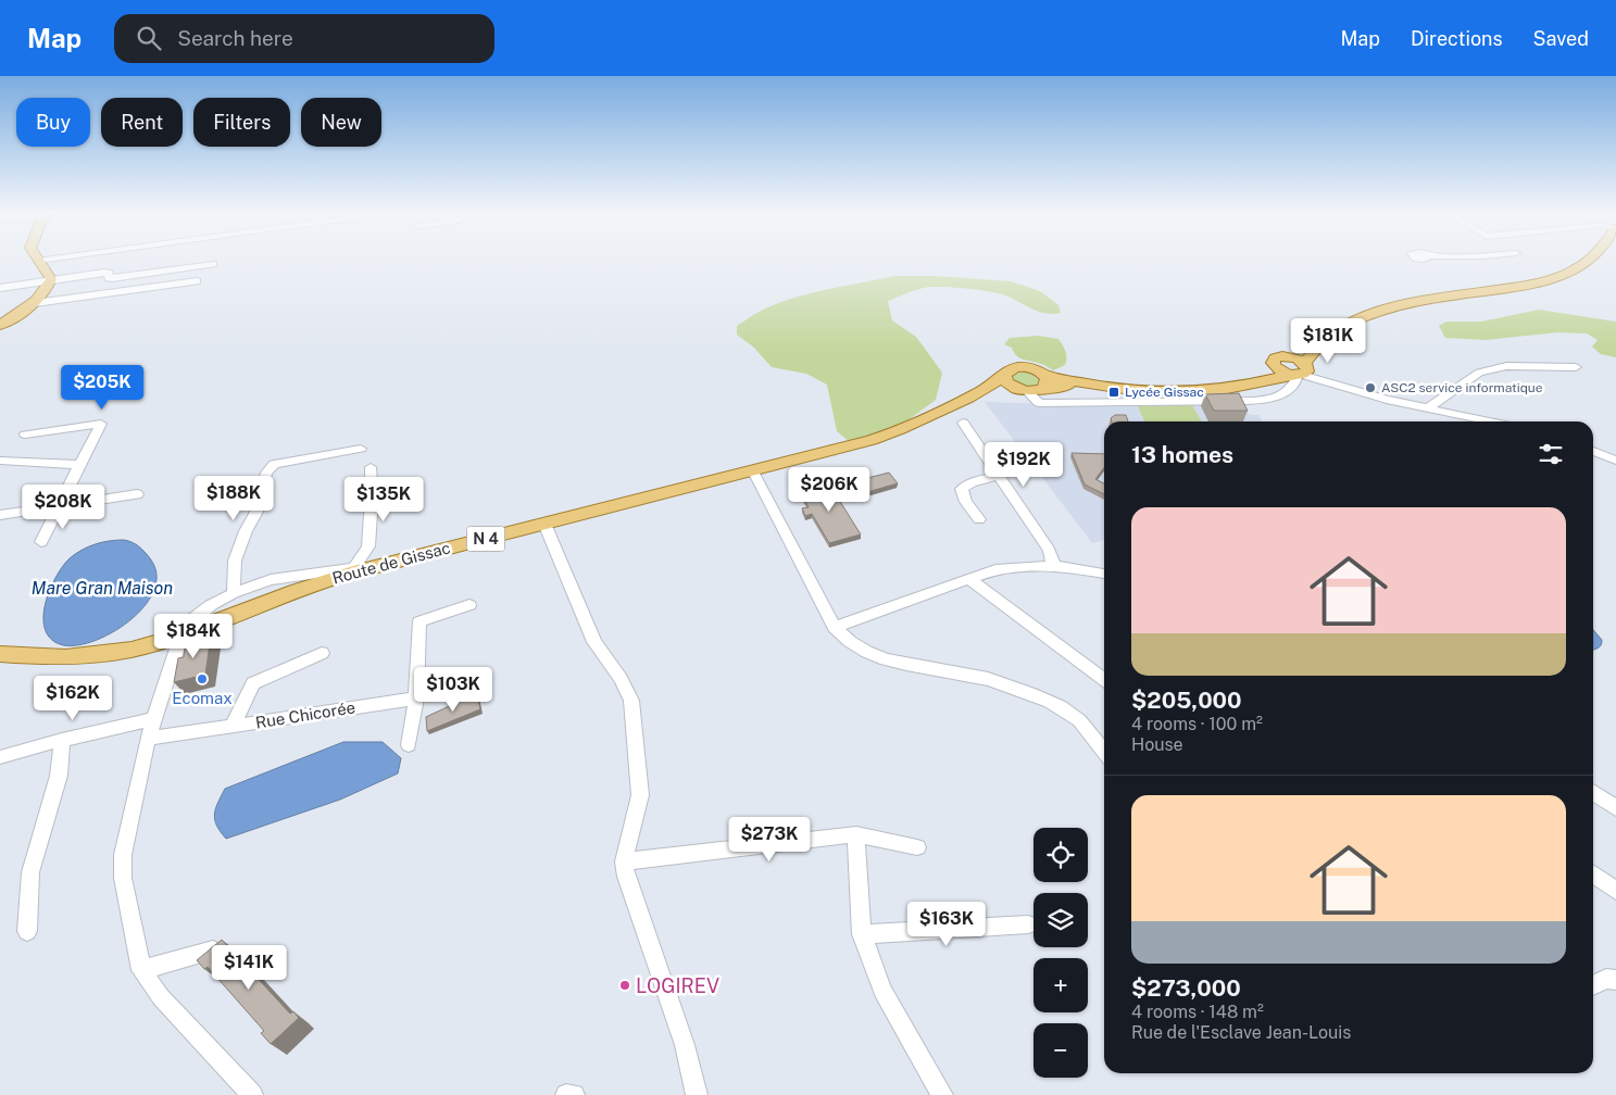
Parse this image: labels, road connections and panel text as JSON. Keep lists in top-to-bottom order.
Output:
{
  "streets": {
    "main road": ["N 4", "Route de Gissac"],
    "street": ["Rue Chicorée"]
  },
  "crossings": [
    ["N 4", "Route de Gissac"]
  ],
  "water": ["Mare Gran Maison"],
  "places": {
    "other": ["ASC2 service informatique", "Ecomax", "LOGIREV"],
    "transit": ["Lycée Gissac"]
  },
  "page": {
    "header": "Map",
    "search": "Search here",
    "nav": ["Map", "Directions", "Saved"],
    "chip": [
      "Buy",
      "Rent",
      "Filters",
      "New"
    ],
    "price": [
      "$181K",
      "$205K",
      "$192K",
      "$206K",
      "$188K",
      "$135K",
      "$208K",
      "$184K",
      "$103K",
      "$162K",
      "$273K",
      "$163K",
      "$141K"
    ],
    "heading": "13 homes",
    "list": [
      {
        "name": "$205,000",
        "note": "4 rooms · 100 m² · House"
      },
      {
        "name": "$273,000",
        "note": "4 rooms · 148 m² · Rue de l'Esclave Jean-Louis"
      }
    ],
    "map_buttons": ["+", "−"]
  }
}
